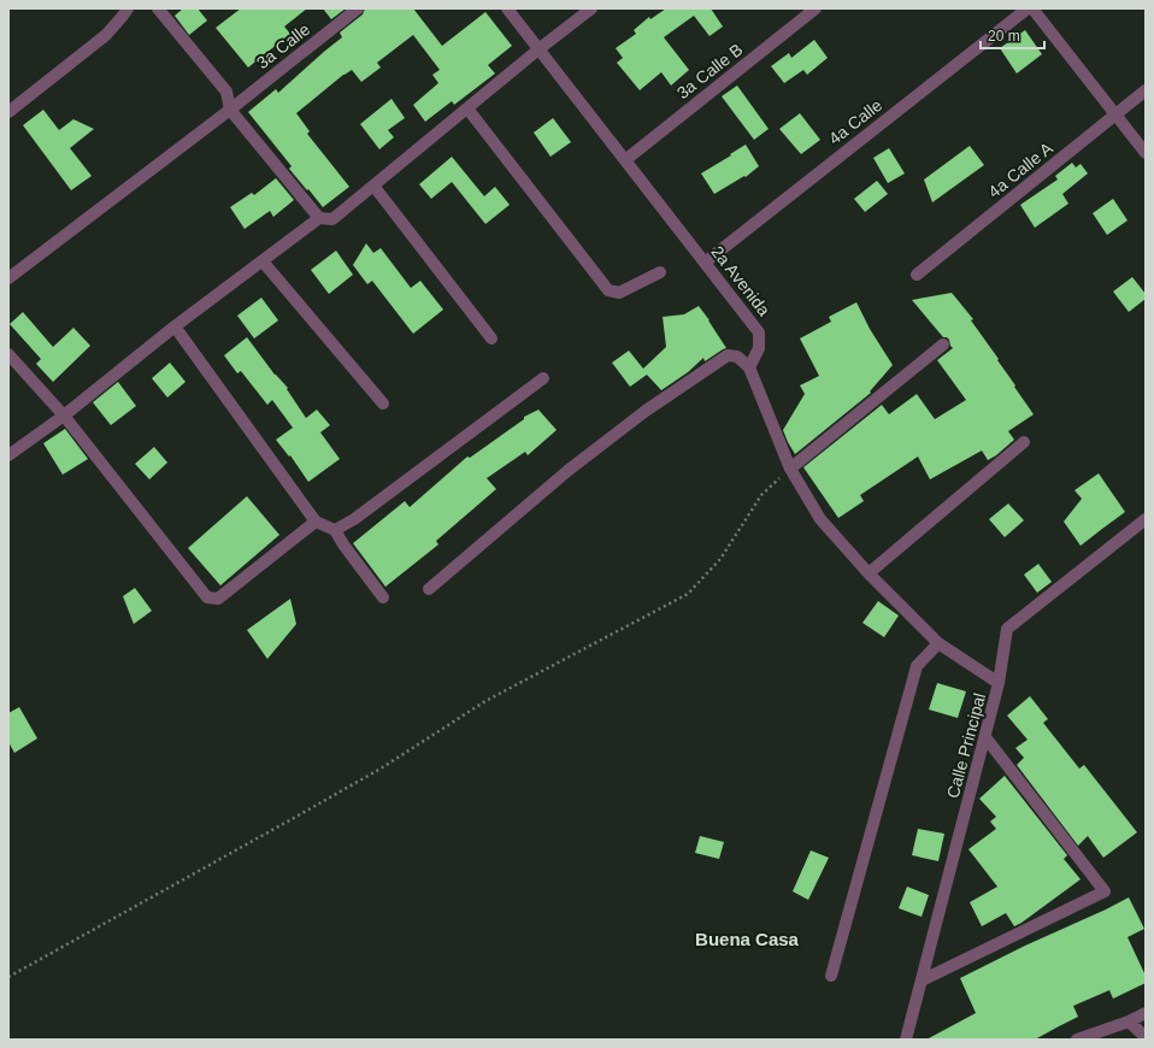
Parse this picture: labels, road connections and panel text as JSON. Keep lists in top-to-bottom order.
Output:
{
  "streets": {
    "street": [
      "3a Calle",
      "3a Calle B",
      "4a Calle",
      "4a Calle A",
      "2a Avenida",
      "Calle Principal"
    ]
  },
  "crossings": [
    ["3a Calle B", "2a Avenida"],
    ["4a Calle", "2a Avenida"]
  ],
  "districts": ["Buena Casa"],
  "scale_bar": "20 m"
}
